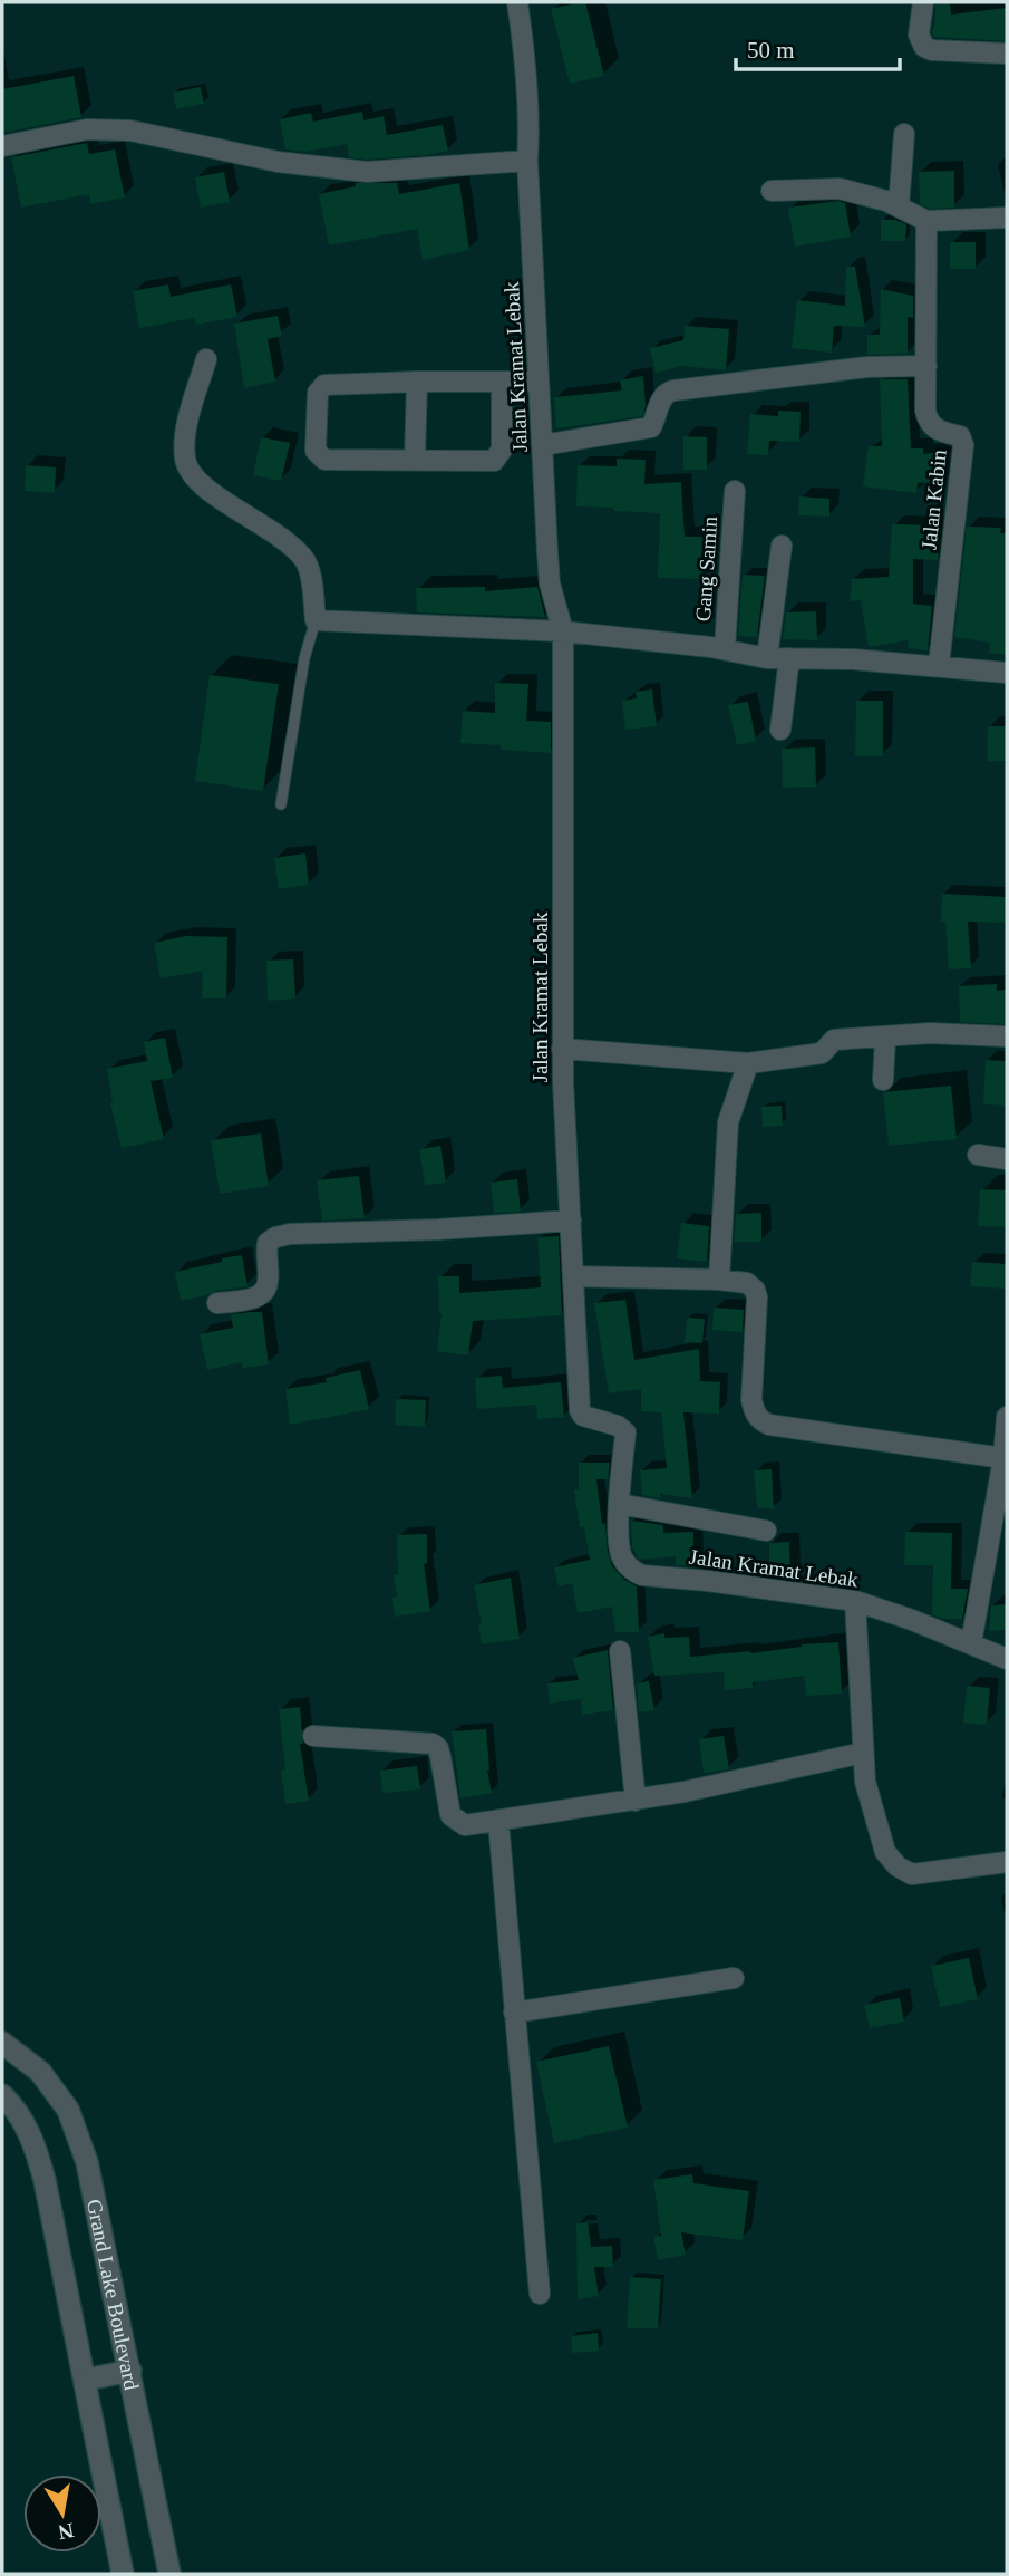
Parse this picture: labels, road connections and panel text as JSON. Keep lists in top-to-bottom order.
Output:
{
  "streets": {
    "street": [
      "Jalan Kramat Lebak",
      "Jalan Kabin",
      "Gang Samin",
      "Grand Lake Boulevard"
    ]
  },
  "scale_bar": "50 m",
  "north": "bottom"
}
